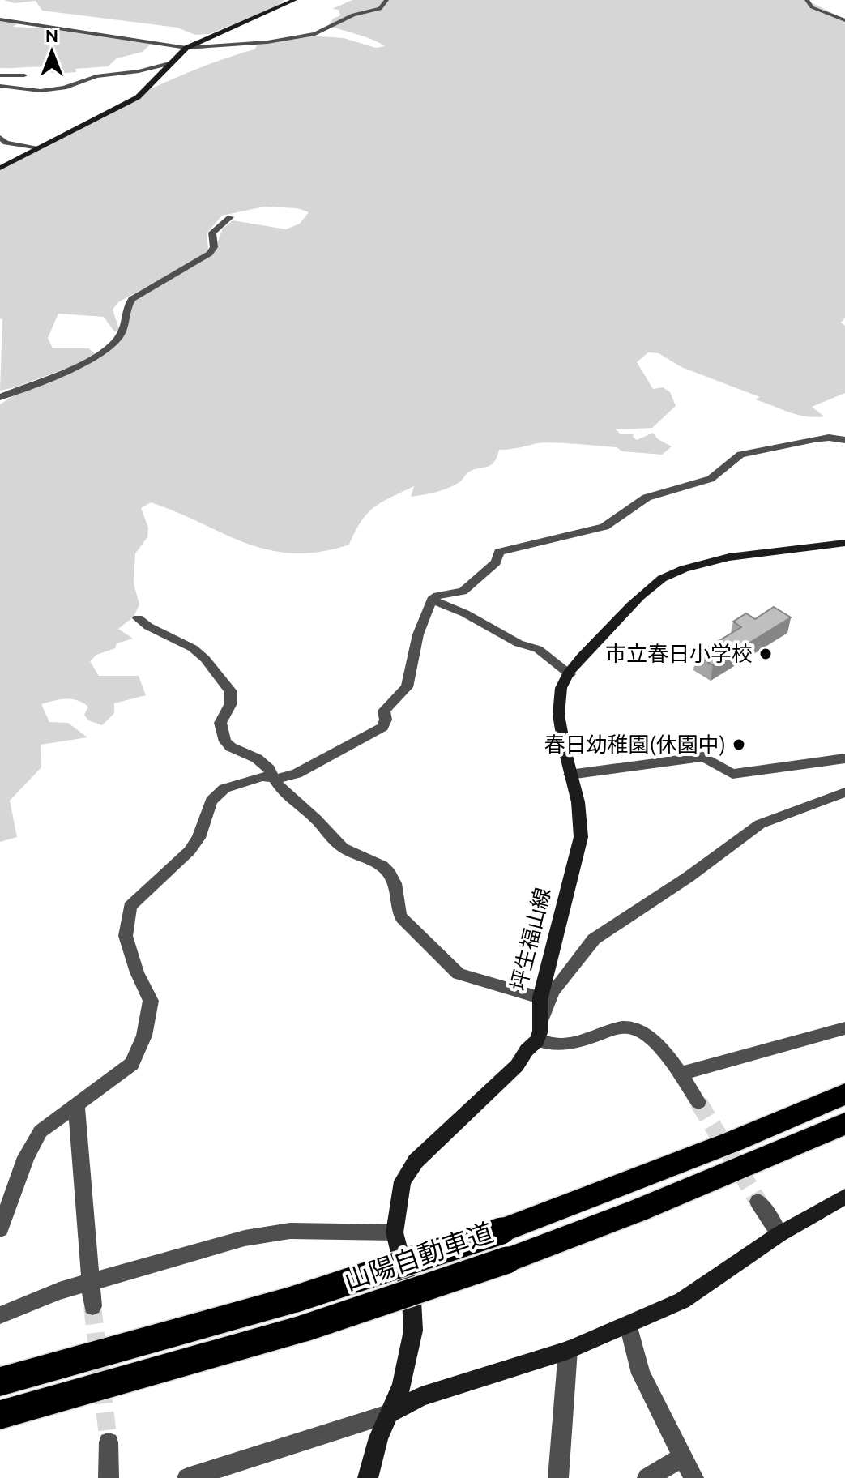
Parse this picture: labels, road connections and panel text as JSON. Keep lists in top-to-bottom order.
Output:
{
  "streets": {
    "highway": ["山陽自動車道"],
    "street": ["坪生福山線"]
  },
  "places": ["市立春日小学校", "春日幼稚園(休園中)"],
  "north": "top"
}
